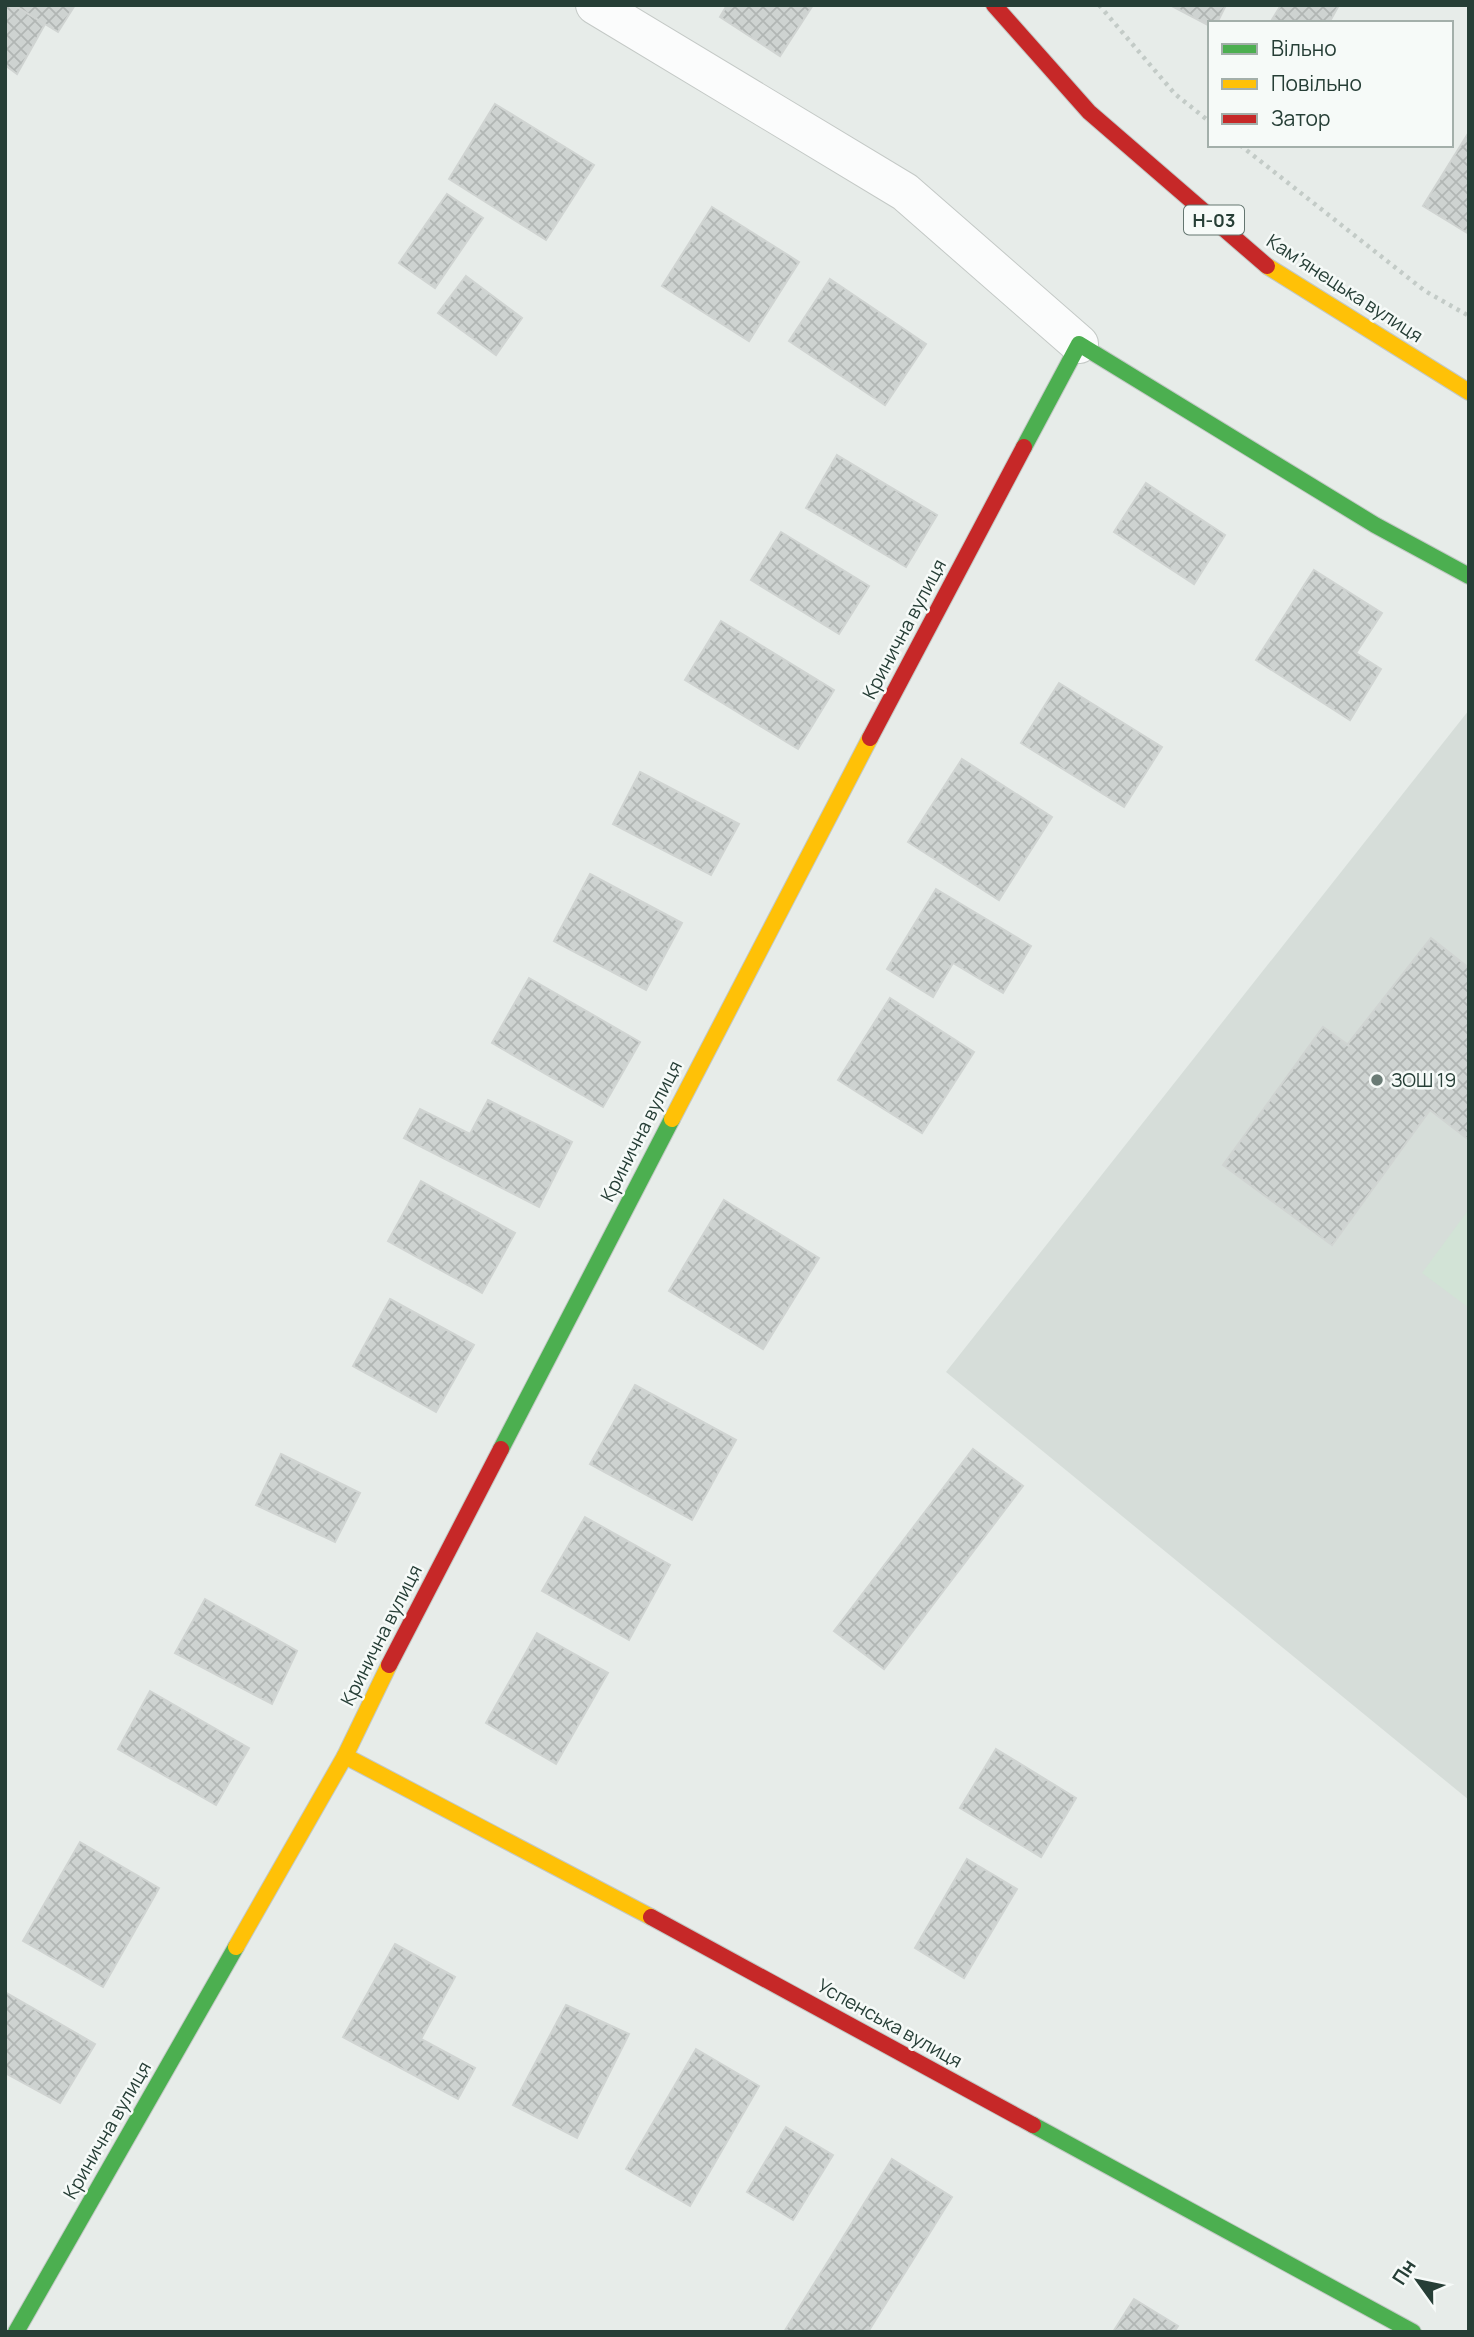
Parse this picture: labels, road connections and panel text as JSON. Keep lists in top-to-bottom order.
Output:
{
  "streets": {
    "street": [
      "Н-03",
      "Камʼянецька вулиця",
      "Кринична вулиця",
      "Успенська вулиця"
    ]
  },
  "crossings": [
    ["Кринична вулиця", "Успенська вулиця"]
  ],
  "places": ["ЗОШ 19"],
  "legend": ["Вільно", "Повільно", "Затор"],
  "north": "top left"
}
